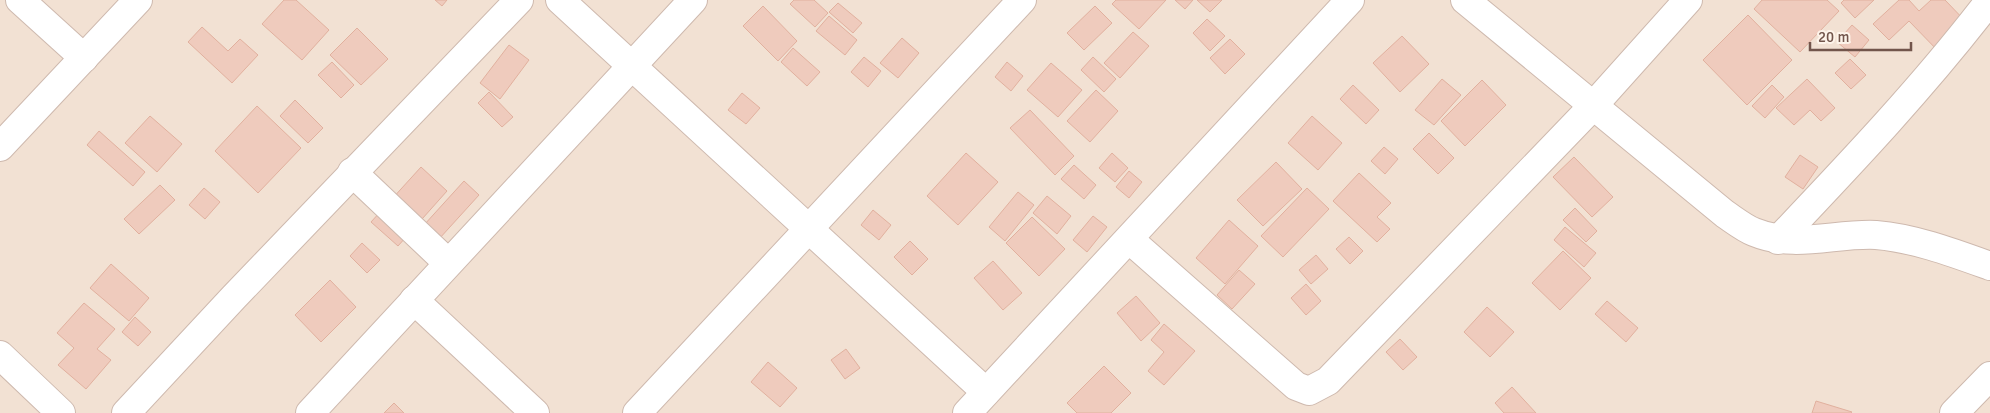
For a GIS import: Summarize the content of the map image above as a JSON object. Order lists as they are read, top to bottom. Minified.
{"scale_bar":"20 m"}
